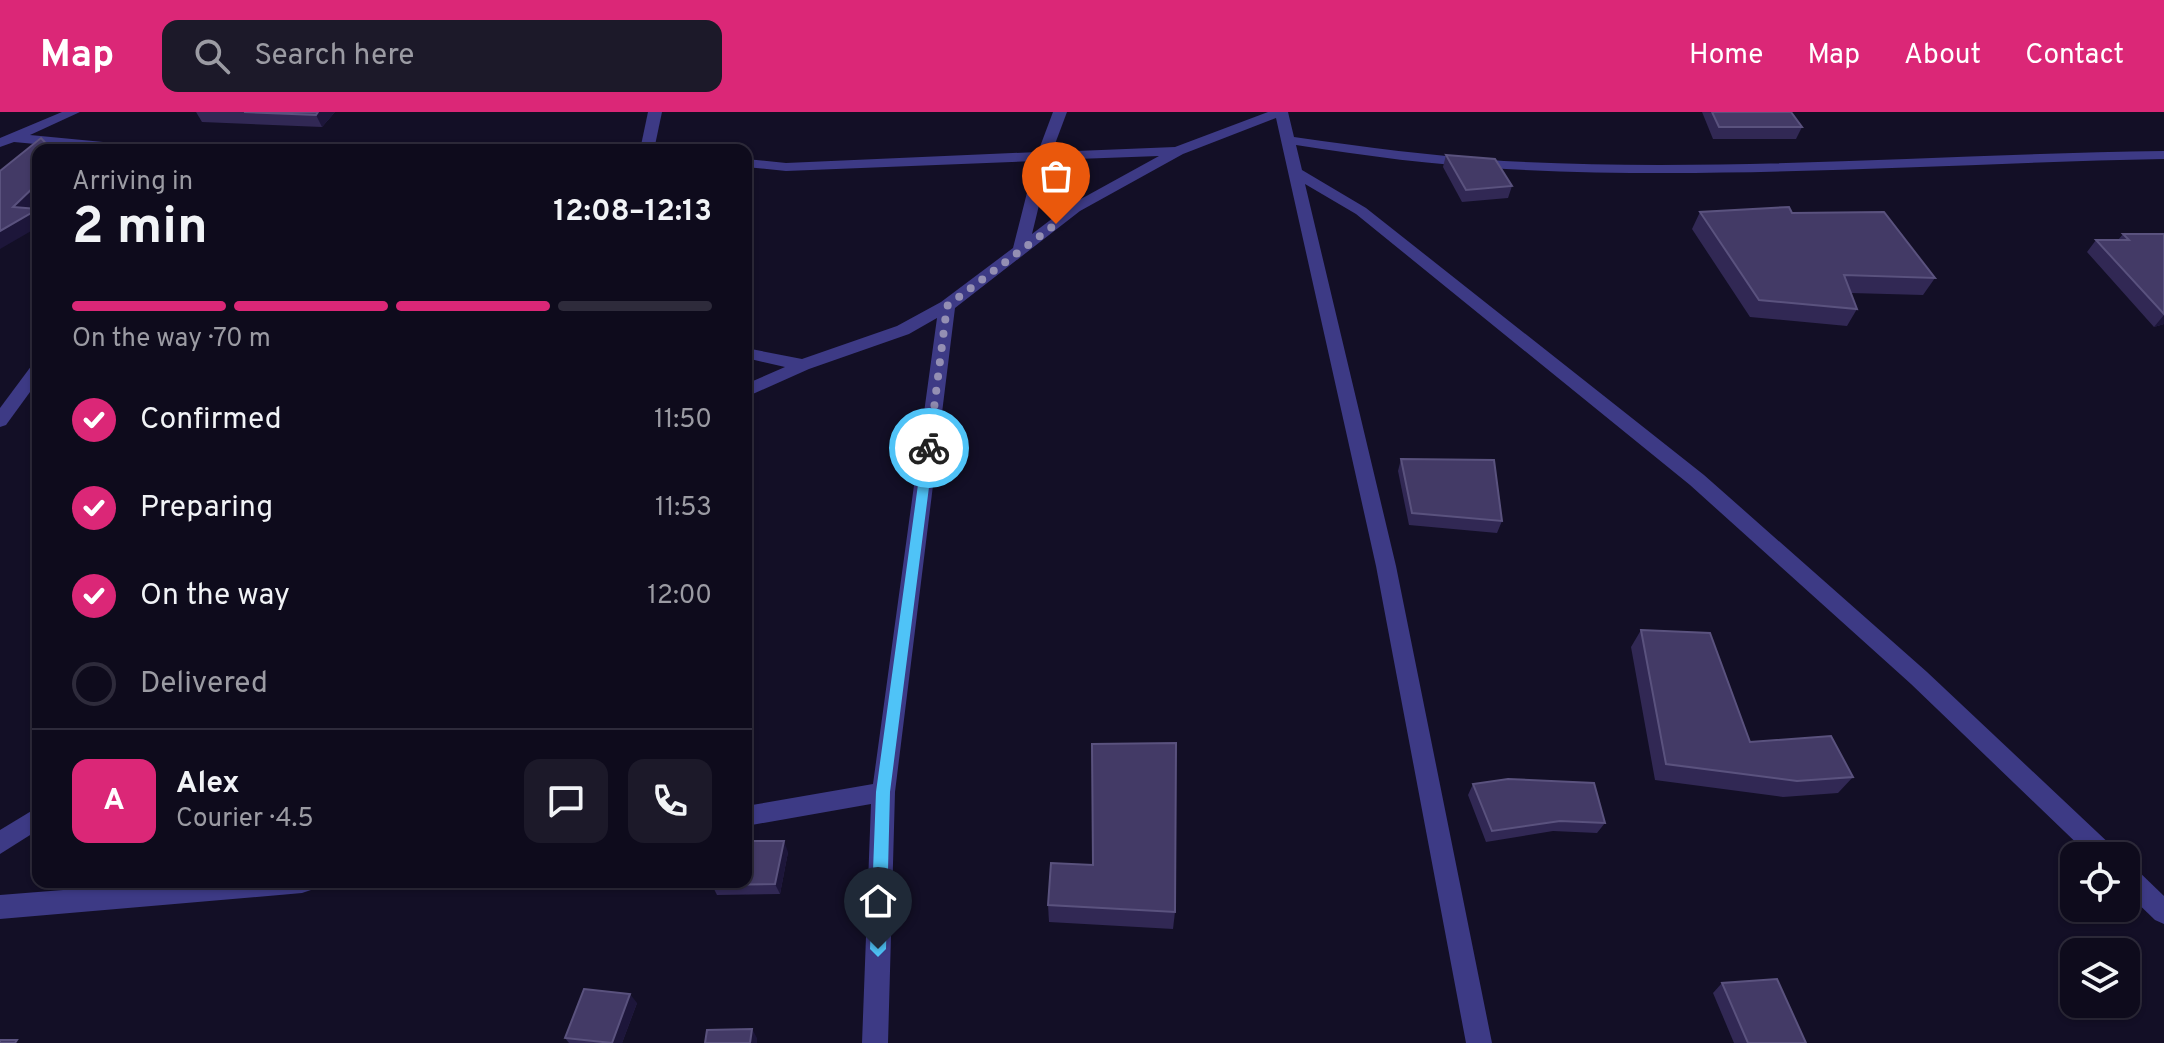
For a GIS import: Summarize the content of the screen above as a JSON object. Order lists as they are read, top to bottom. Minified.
{"page":{"header":"Map","search":"Search here","nav":["Home","Map","About","Contact"],"heading":["2 min","Arriving in","12:08–12:13"],"panel":["Alex","Courier · 4.5"],"bar":"On the way · 70 m","list":[["Confirmed","11:50"],["Preparing","11:53"],["On the way","12:00"],"Delivered"],"round":"A"}}
